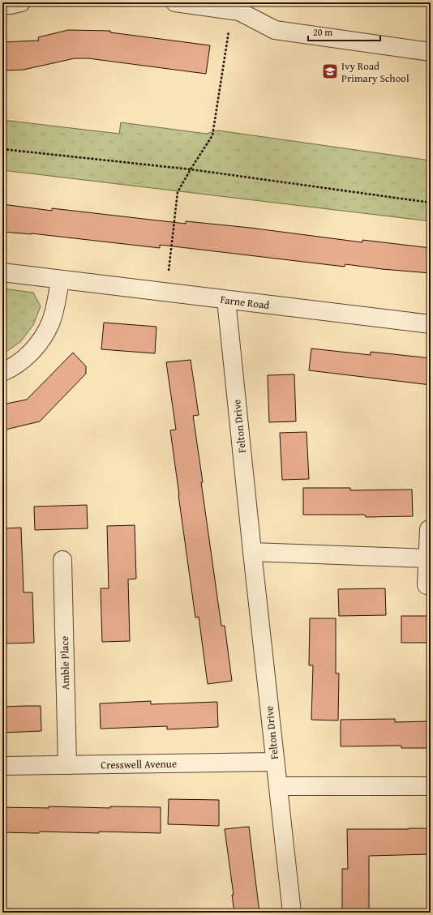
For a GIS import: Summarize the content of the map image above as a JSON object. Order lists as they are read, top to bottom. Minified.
{"streets":{"street":["Farne Road","Felton Drive","Amble Place","Cresswell Avenue"]},"crossings":[["Farne Road","Felton Drive"],["Felton Drive","Cresswell Avenue"],["Amble Place","Cresswell Avenue"]],"places":{"school or university":["Ivy Road Primary School"]},"scale_bar":"20 m"}
